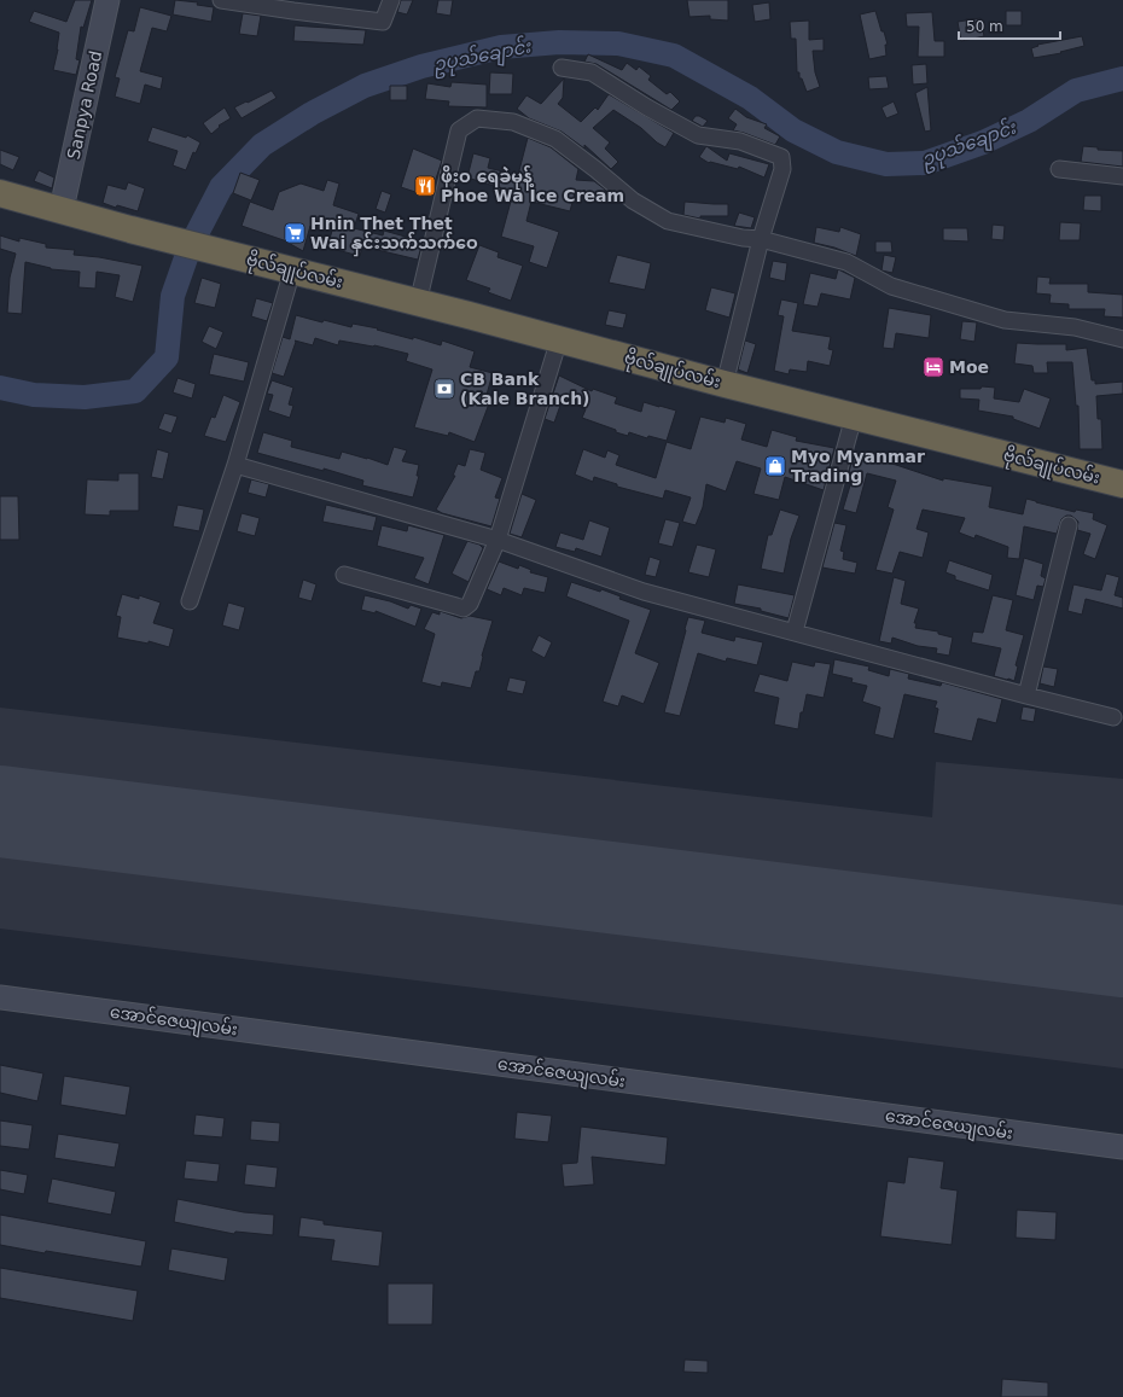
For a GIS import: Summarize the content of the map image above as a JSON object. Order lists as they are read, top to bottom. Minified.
{"streets":{"highway":["ဗိုလ်ချုပ်လမ်း"],"street":["Sanpya Road","အောင်ဇေယျလမ်း"]},"crossings":[["Sanpya Road","ဗိုလ်ချုပ်လမ်း"]],"water":["ဥပုသ်ချောင်း"],"places":{"restaurant":["ဖိုးဝ ရေခဲမုန့် Phoe Wa Ice Cream"],"supermarket":["Hnin Thet Thet Wai နှင်းသက်သက်ဝေ"],"hotel":["Moe"],"bank":["CB Bank (Kale Branch)"],"shop":["Myo Myanmar Trading"]},"scale_bar":"50 m"}
